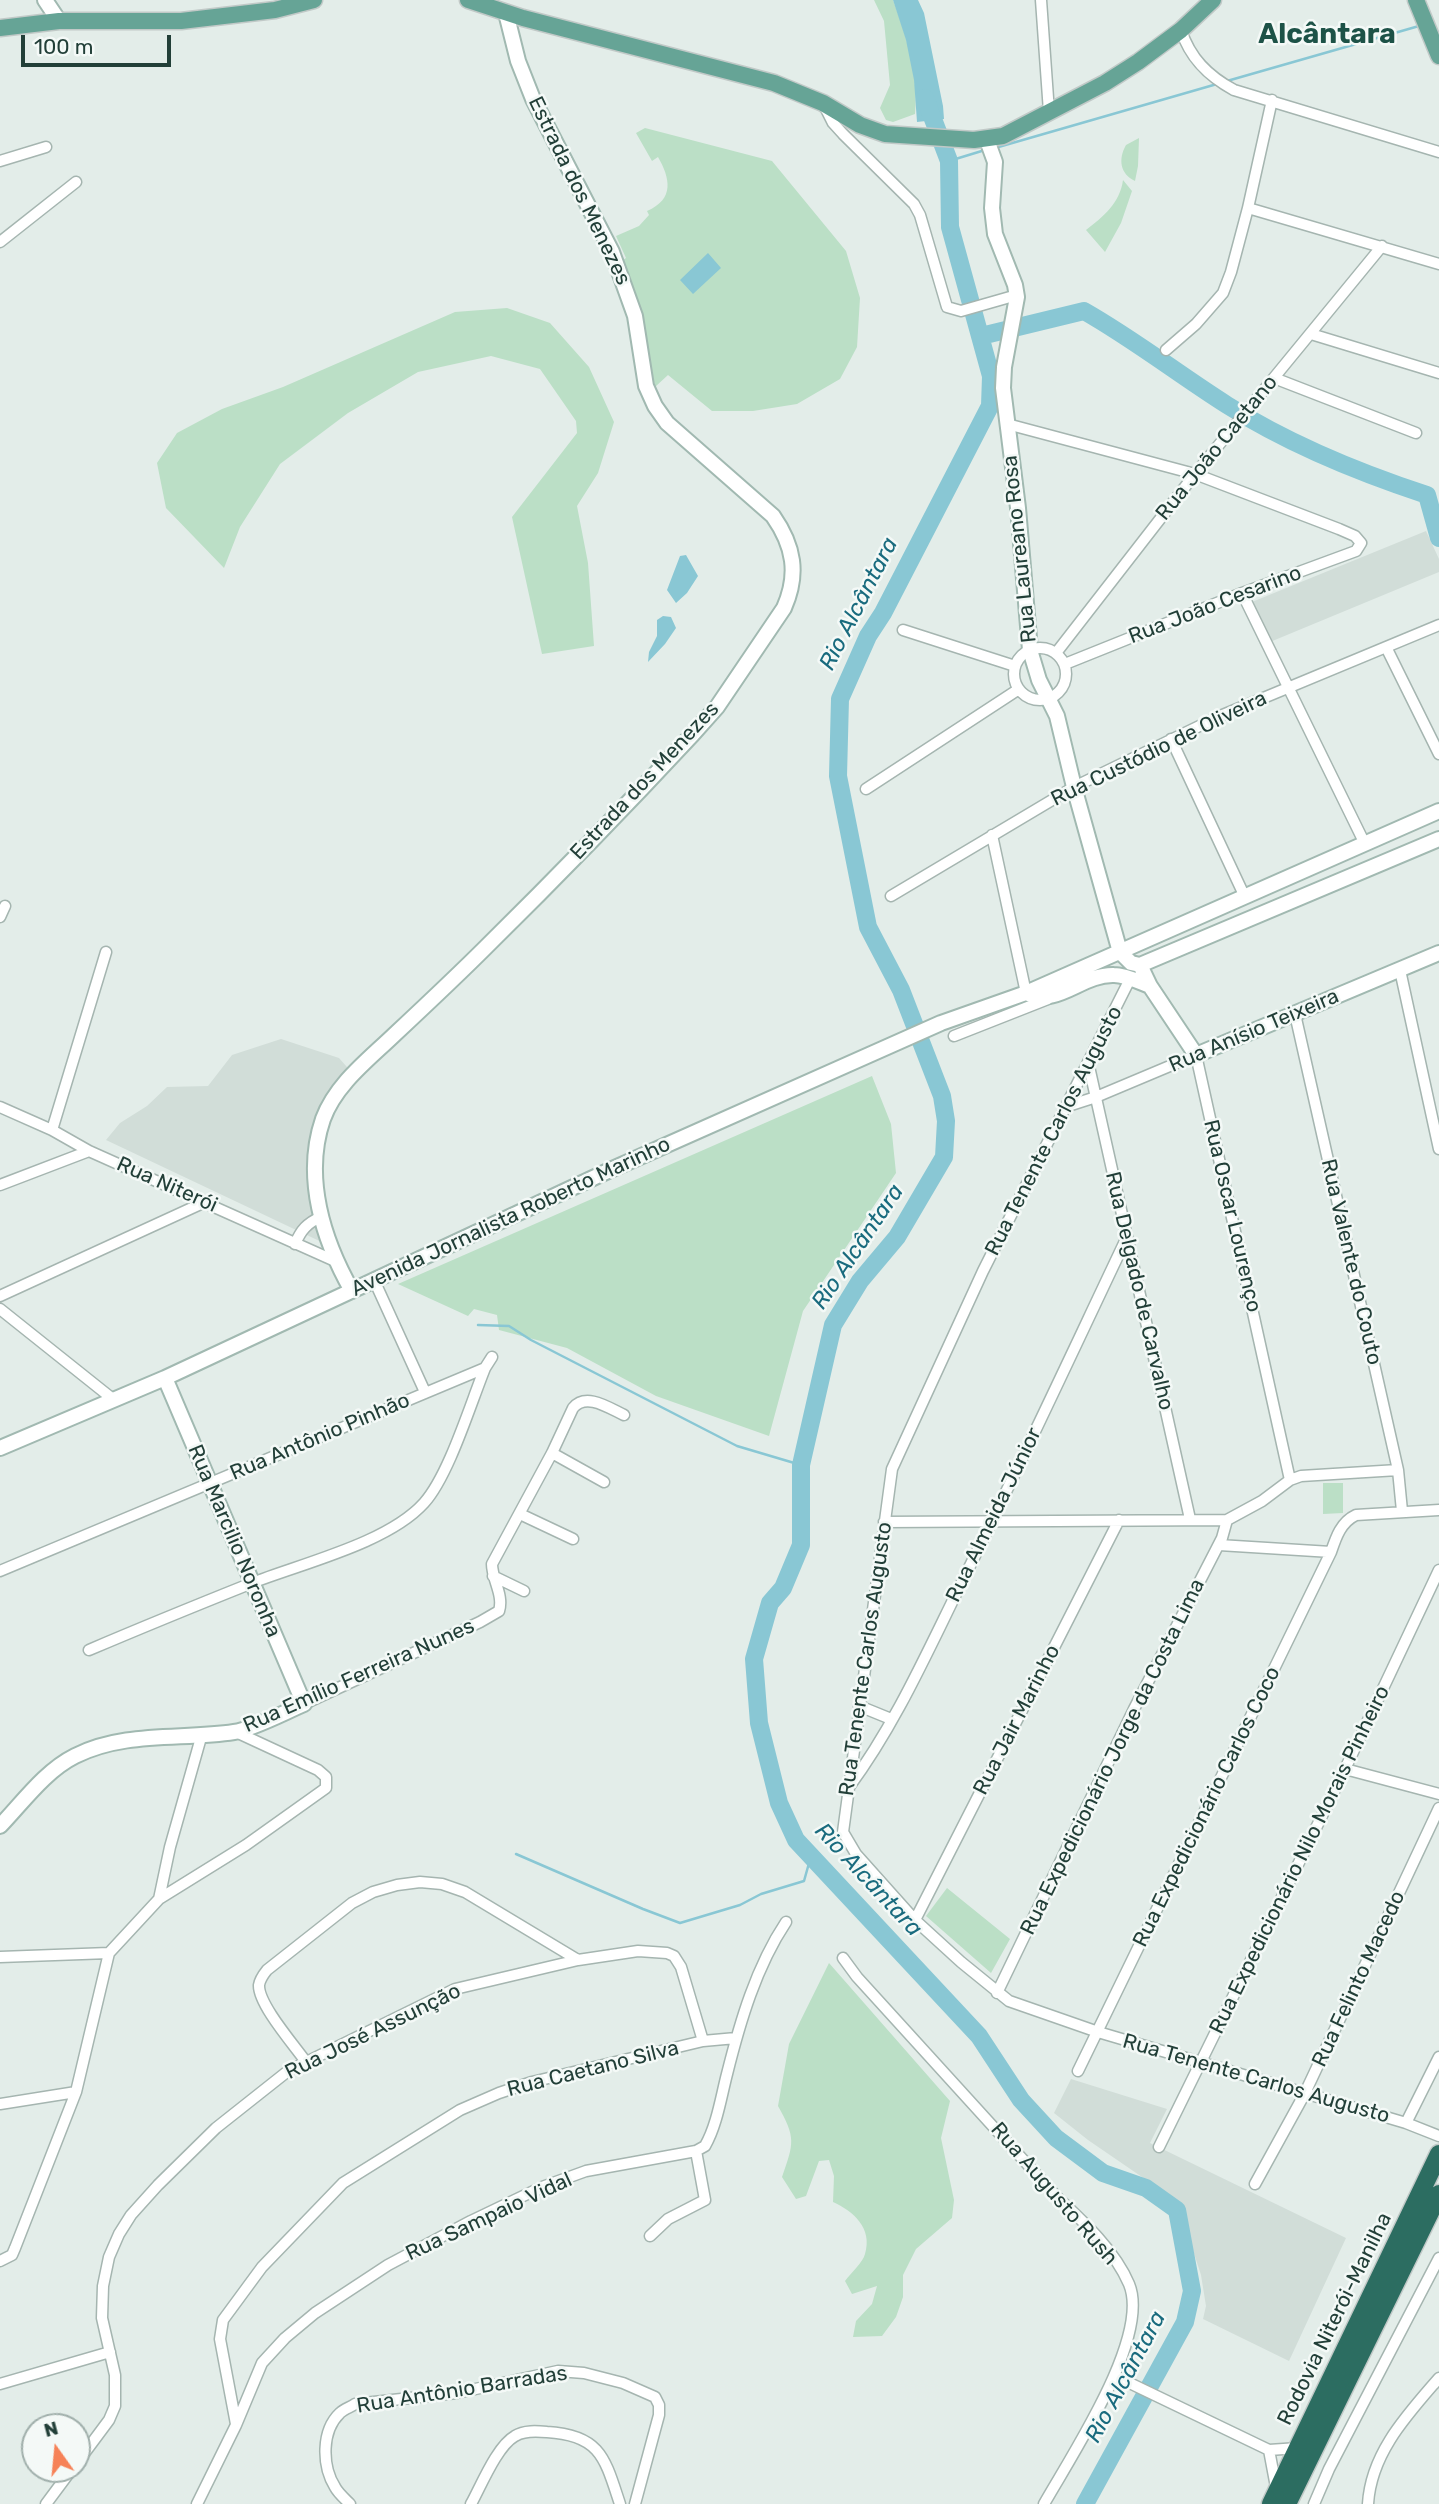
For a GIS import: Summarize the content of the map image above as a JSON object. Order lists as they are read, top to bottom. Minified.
{"streets":{"highway":["Rodovia Niterói-Manilha"],"main road":["Estrada dos Menezes","Rua Laureano Rosa","Rua Anísio Teixeira","Rua Oscar Lourenço","Avenida Jornalista Roberto Marinho","Rua Marcilio Noronha","Rua Emílio Ferreira Nunes"],"street":["Rua João Caetano","Rua João Cesarino","Rua Custódio de Oliveira","Rua Tenente Carlos Augusto","Rua Niterói","Rua Valente do Couto","Rua Delgado de Carvalho","Rua Antônio Pinhão","Rua Almeida Júnior","Rua Jair Marinho","Rua Expedicionário Jorge da Costa Lima","Rua Expedicionário Carlos Coco","Rua Expedicionário Nilo Morais Pinheiro","Rua Felinto Macedo","Rua José Assunção","Rua Caetano Silva","Rua Augusto Rush","Rua Sampaio Vidal","Rua Antônio Barradas"]},"crossings":[["Estrada dos Menezes","Rua Niterói"],["Estrada dos Menezes","Avenida Jornalista Roberto Marinho"],["Rua João Caetano","Rua João Cesarino"],["Rua Laureano Rosa","Rua Custódio de Oliveira"],["Rua Laureano Rosa","Avenida Jornalista Roberto Marinho"],["Rua Anísio Teixeira","Rua Tenente Carlos Augusto"],["Rua Anísio Teixeira","Rua Oscar Lourenço"],["Rua Anísio Teixeira","Rua Valente do Couto"],["Rua Anísio Teixeira","Rua Delgado de Carvalho"],["Rua Tenente Carlos Augusto","Avenida Jornalista Roberto Marinho"],["Rua Tenente Carlos Augusto","Rua Delgado de Carvalho"],["Rua Tenente Carlos Augusto","Rua Almeida Júnior"],["Rua Tenente Carlos Augusto","Rua Jair Marinho"],["Rua Tenente Carlos Augusto","Rua Expedicionário Jorge da Costa Lima"],["Rua Tenente Carlos Augusto","Rua Expedicionário Carlos Coco"],["Rua Tenente Carlos Augusto","Rua Expedicionário Nilo Morais Pinheiro"],["Rua Tenente Carlos Augusto","Rua Felinto Macedo"],["Rua Oscar Lourenço","Avenida Jornalista Roberto Marinho"],["Avenida Jornalista Roberto Marinho","Rua Marcilio Noronha"],["Rua Valente do Couto","Rua Expedicionário Carlos Coco"],["Rua Delgado de Carvalho","Rua Almeida Júnior"],["Rua Antônio Pinhão","Rua Marcilio Noronha"],["Rua Marcilio Noronha","Rua Emílio Ferreira Nunes"],["Rua José Assunção","Rua Caetano Silva"],["Rua Caetano Silva","Rua Sampaio Vidal"]],"districts":["Alcântara"],"water":["Rio Alcântara"],"scale_bar":"100 m","north":"top"}
